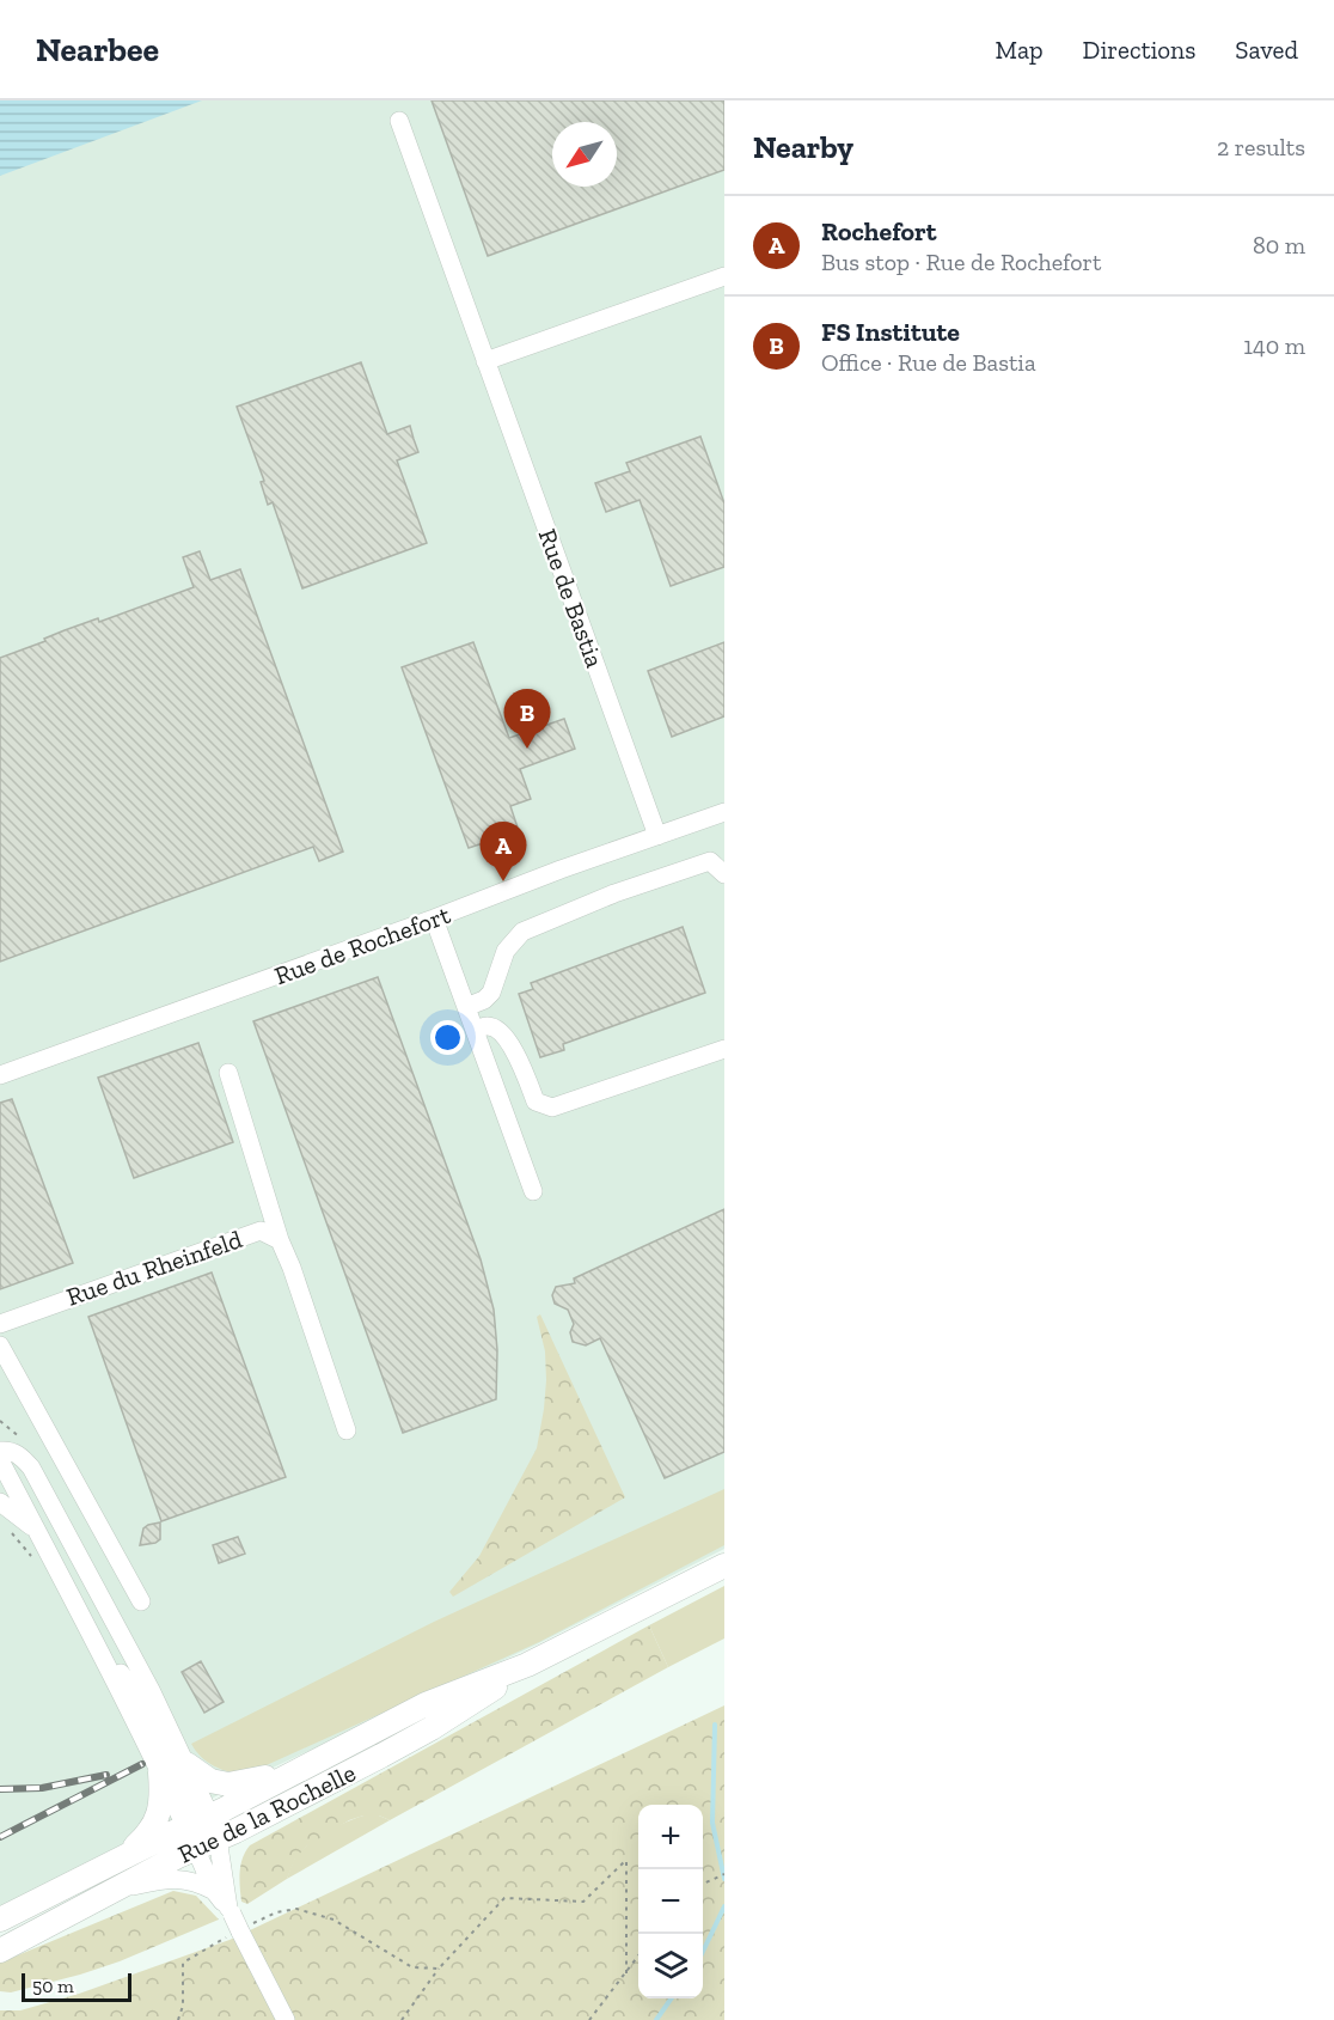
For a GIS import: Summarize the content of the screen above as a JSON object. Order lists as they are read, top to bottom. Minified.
{"streets":{"main road":["Rue de la Rochelle"],"street":["Rue de Bastia","Rue de Rochefort","Rue du Rheinfeld"]},"crossings":[["Rue de Bastia","Rue de Rochefort"]],"scale_bar":"50 m","north":"bottom left","page":{"header":"Nearbee","nav":["Map","Directions","Saved"],"heading":["Nearby","2 results"],"list":[{"mark":"A","name":"Rochefort","note":"Bus stop · Rue de Rochefort","value":"80 m"},{"mark":"B","name":"FS Institute","note":"Office · Rue de Bastia","value":"140 m"}],"pins":["B","A"],"map_buttons":["+","−"],"scale":"50 m"}}
